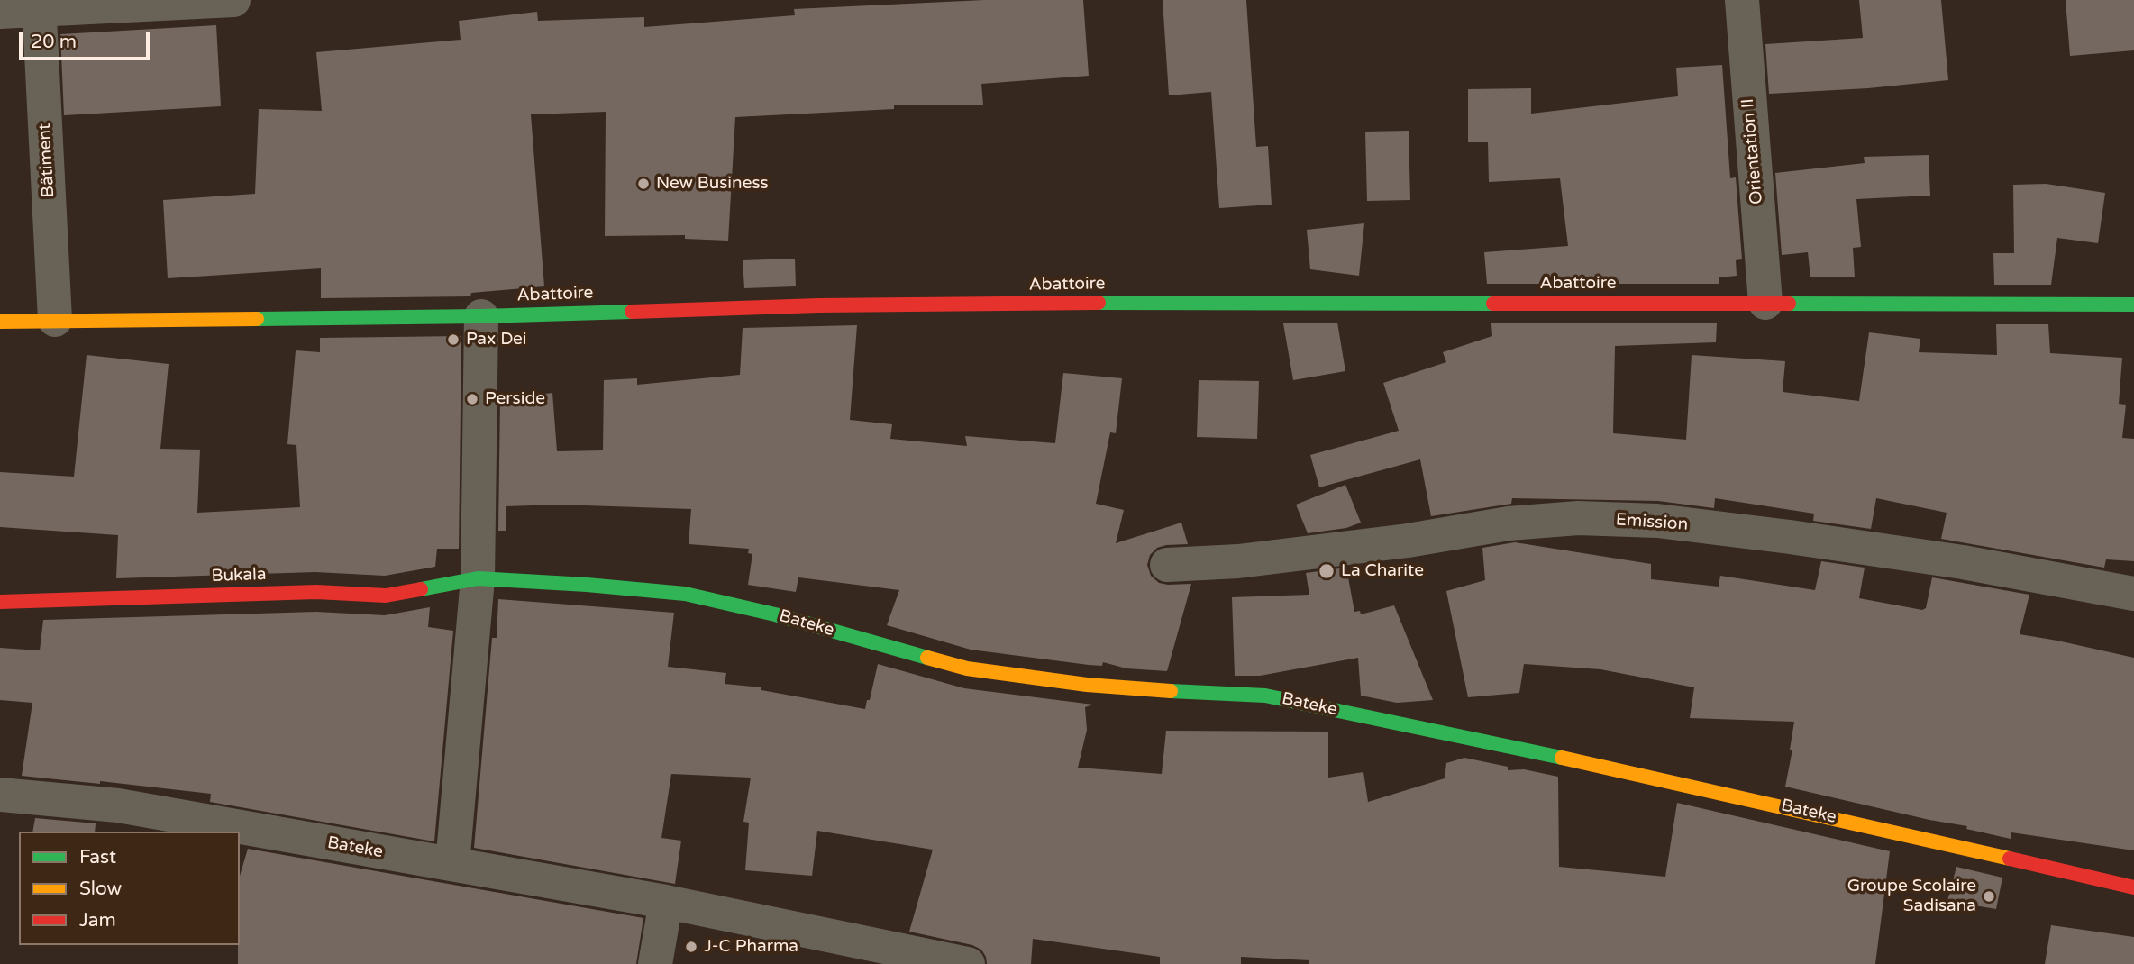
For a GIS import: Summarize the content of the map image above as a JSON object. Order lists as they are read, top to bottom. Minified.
{"streets":{"street":["Orientation II","Bâtiment","Abattoire","Emission","Bukala","Bateke"]},"crossings":[["Orientation II","Abattoire"],["Bâtiment","Abattoire"],["Bukala","Bateke"]],"places":["New Business","Pax Dei","Perside","La Charite","Groupe Scolaire Sadisana","J-C Pharma"],"legend":["Fast","Slow","Jam"],"scale_bar":"20 m"}
